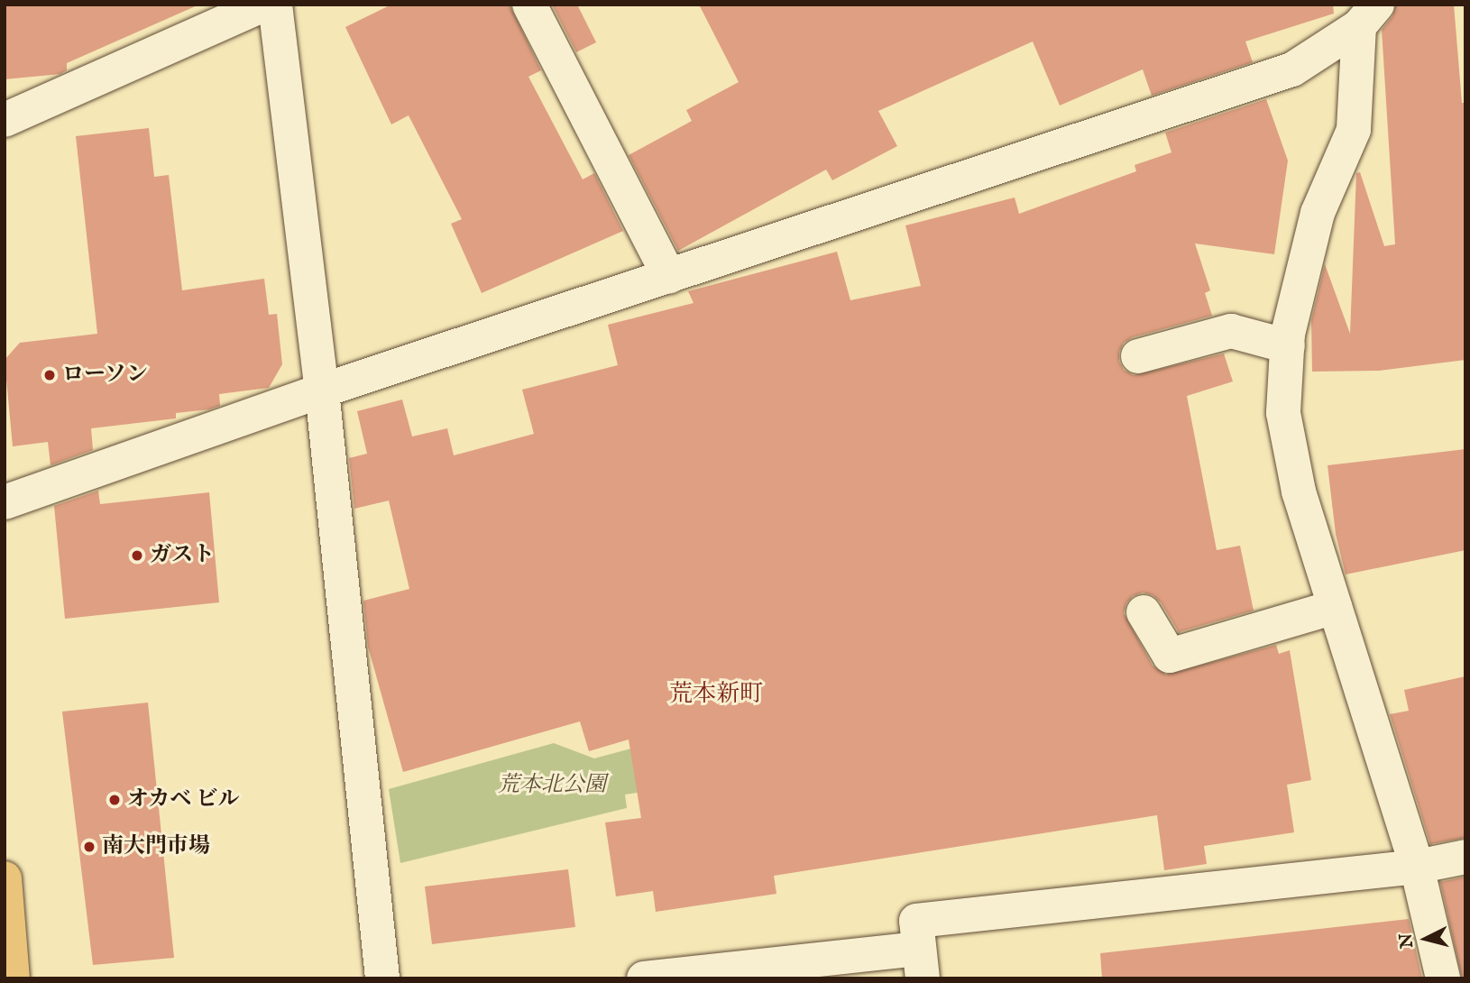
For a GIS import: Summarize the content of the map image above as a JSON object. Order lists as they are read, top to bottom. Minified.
{"districts":["荒本新町"],"parks":["荒本北公園"],"places":["ローソン","ガスト","オカベ ビル","南大門市場"],"north":"left"}
